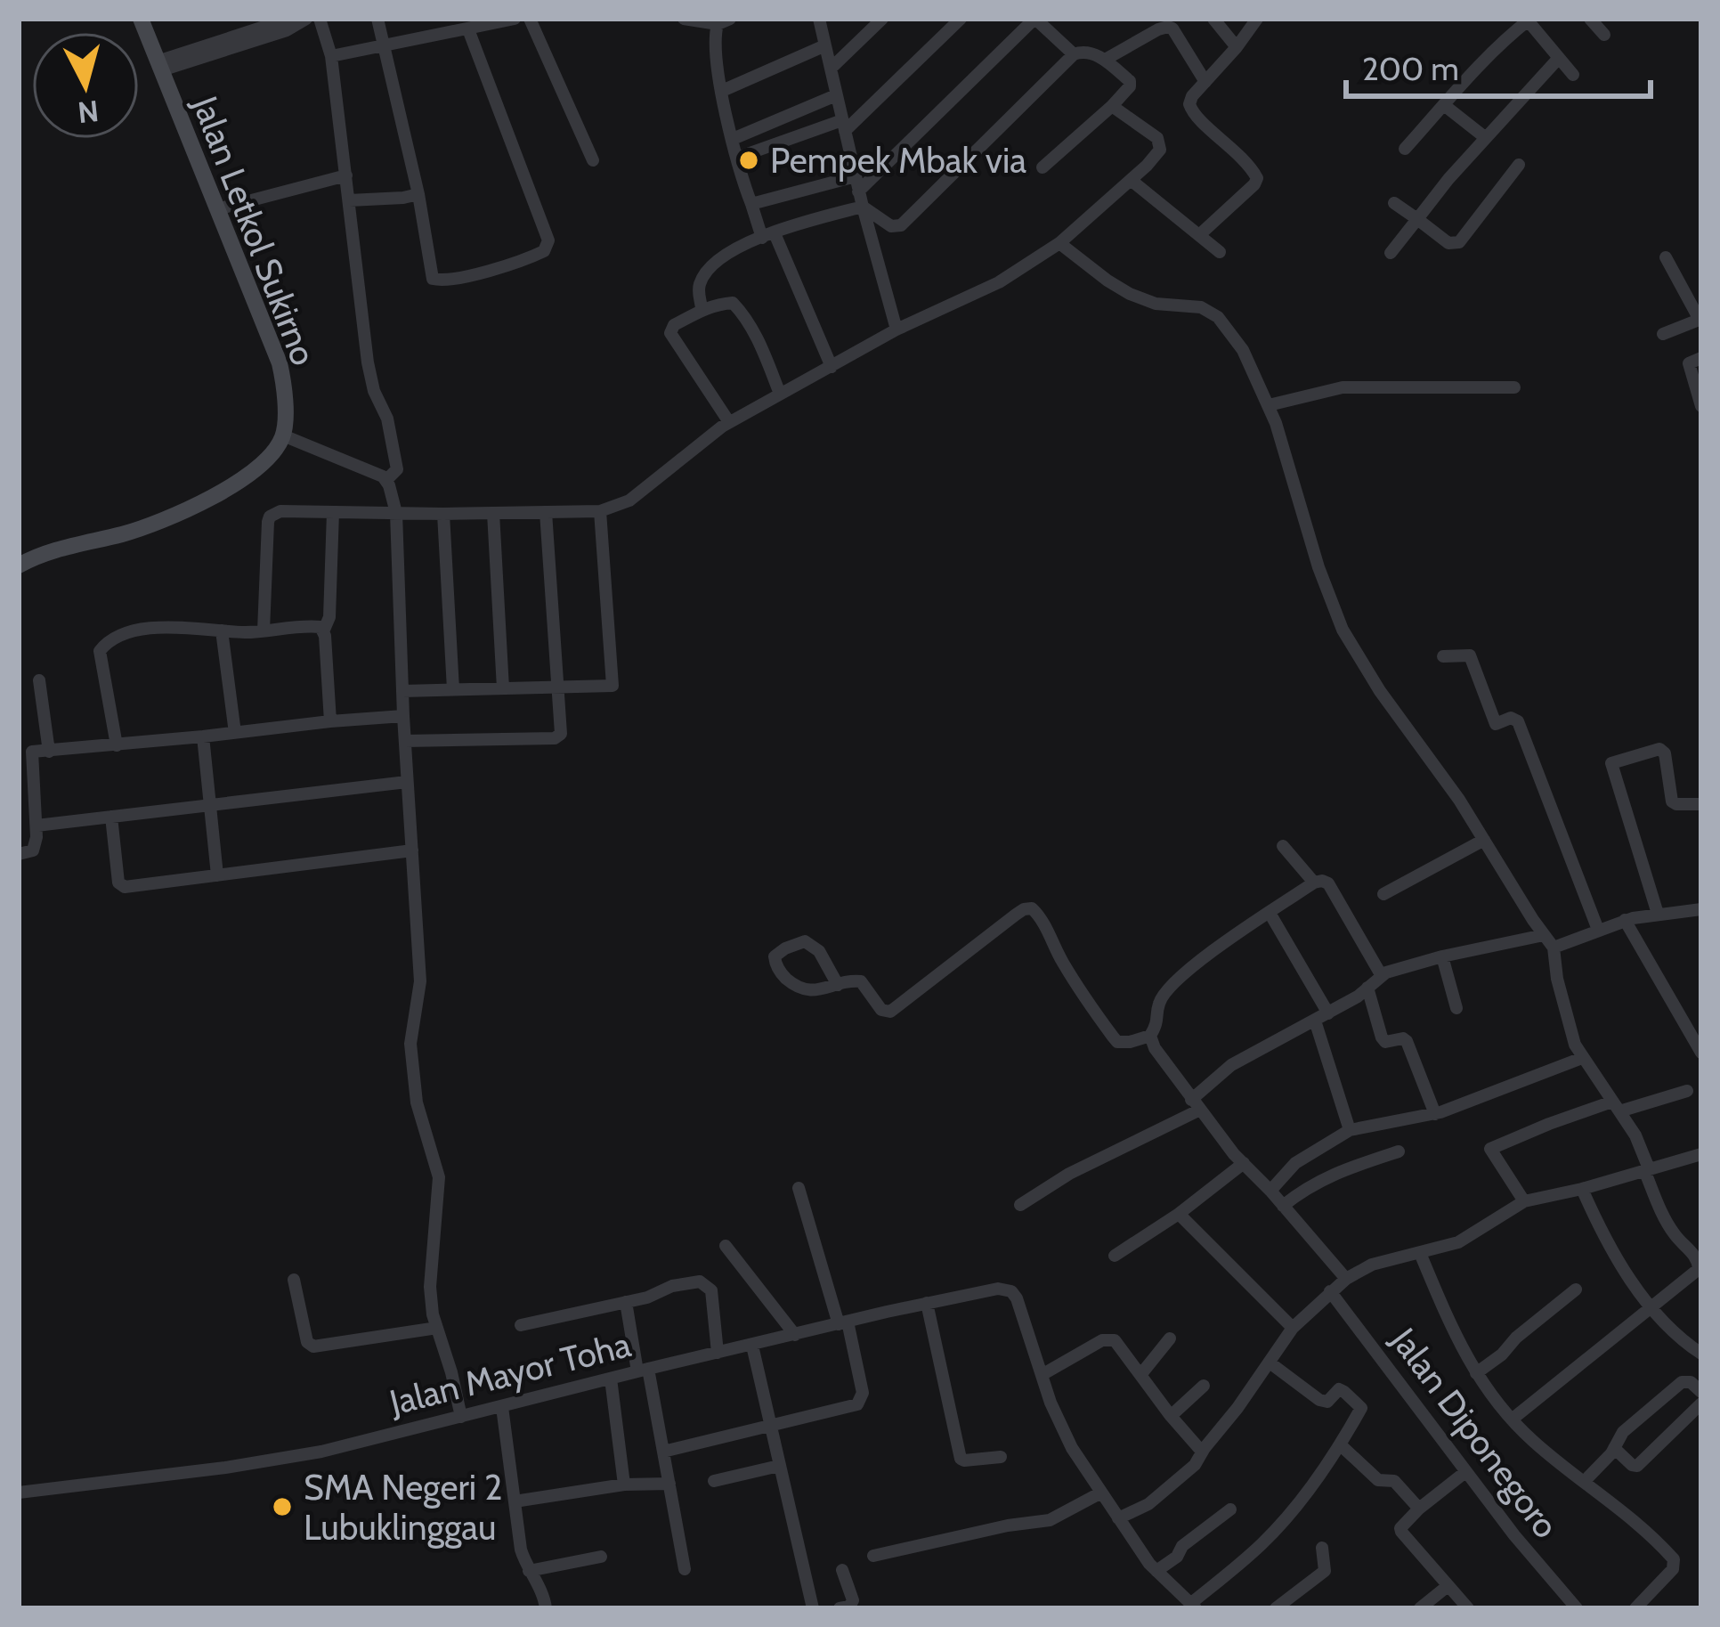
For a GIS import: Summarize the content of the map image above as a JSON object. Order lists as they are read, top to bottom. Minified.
{"streets":{"main road":["Jalan Letkol Sukirno"],"street":["Jalan Mayor Toha","Jalan Diponegoro"]},"places":["Pempek Mbak via","SMA Negeri 2 Lubuklinggau"],"scale_bar":"200 m","north":"bottom"}
